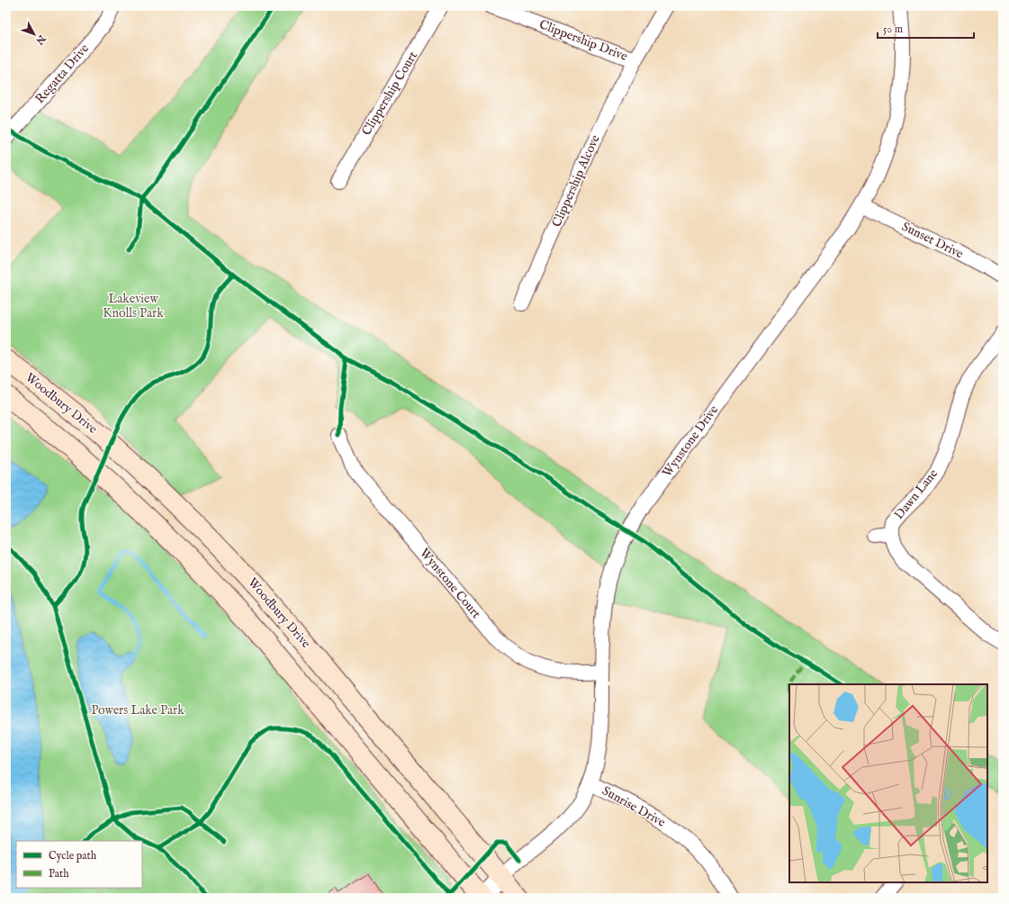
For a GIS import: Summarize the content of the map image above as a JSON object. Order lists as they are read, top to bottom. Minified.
{"streets":{"main road":["Woodbury Drive"],"street":["Clippership Drive","Regatta Drive","Clippership Court","Clippership Alcove","Sunset Drive","Wynstone Drive","Dawn Lane","Wynstone Court","Sunrise Drive"]},"crossings":[["Clippership Drive","Clippership Alcove"],["Sunset Drive","Wynstone Drive"],["Woodbury Drive","Wynstone Drive"],["Wynstone Drive","Wynstone Court"],["Wynstone Drive","Sunrise Drive"]],"parks":["Lakeview Knolls Park","Powers Lake Park"],"legend":["Cycle path","Path"],"scale_bar":"50 m","north":"bottom right"}
